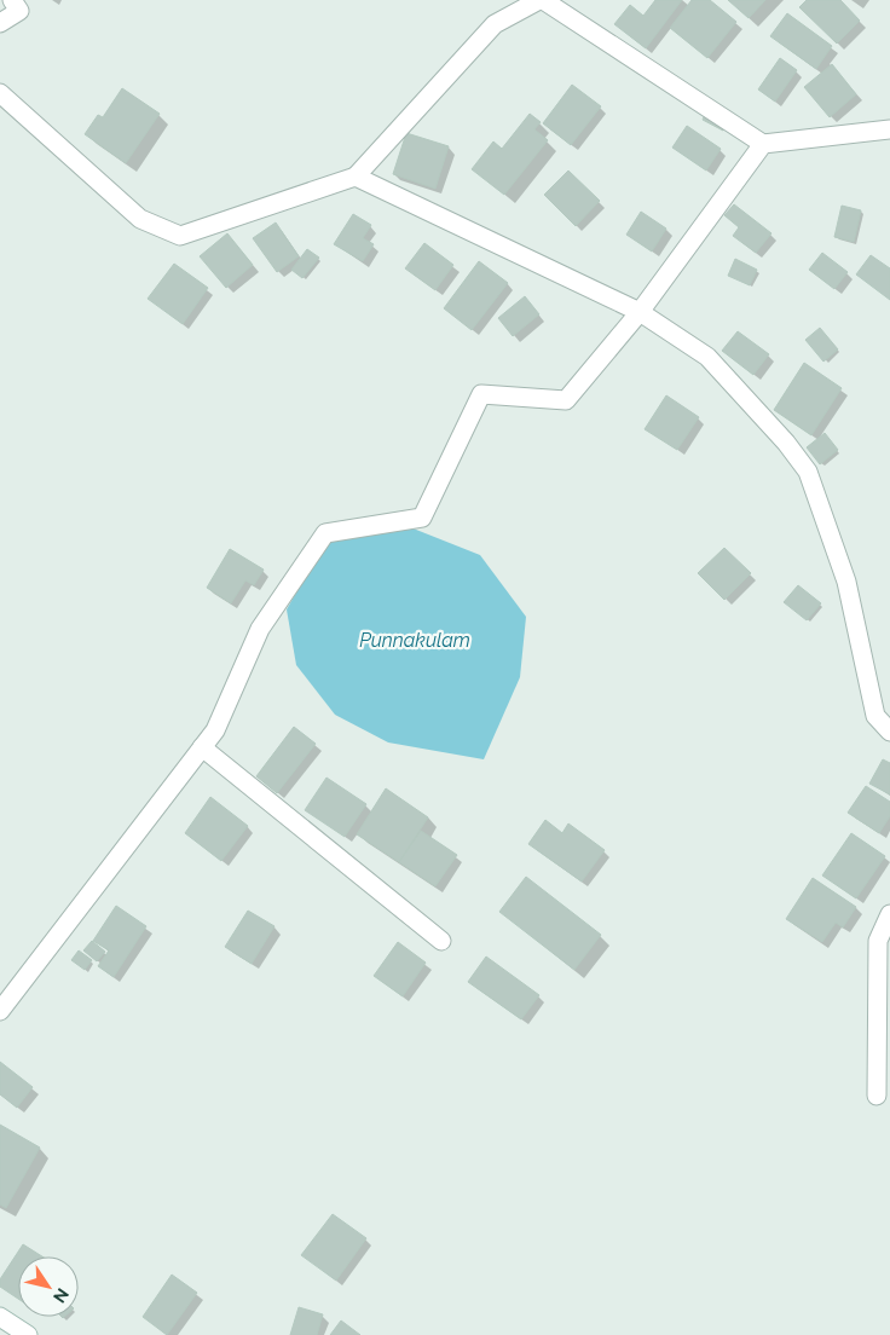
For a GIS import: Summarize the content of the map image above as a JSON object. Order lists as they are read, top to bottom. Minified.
{"water":["Punnakulam"],"north":"bottom right"}
